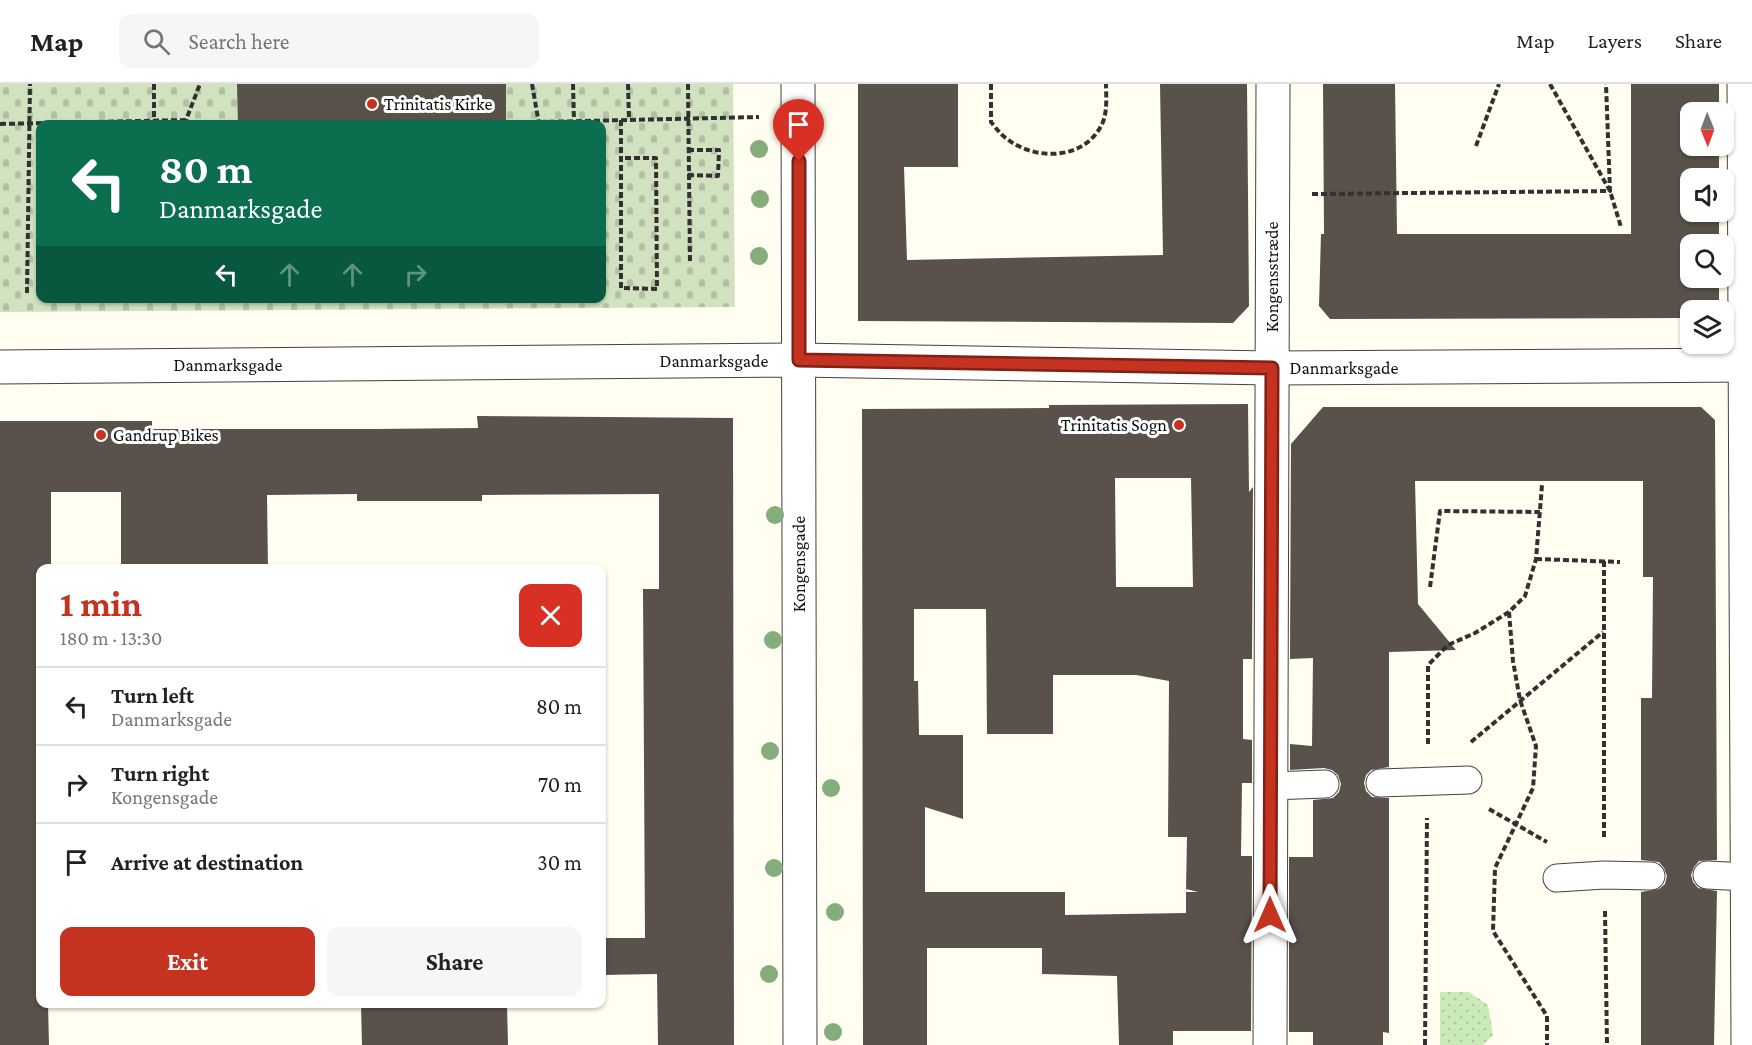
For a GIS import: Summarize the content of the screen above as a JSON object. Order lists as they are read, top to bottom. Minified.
{"streets":{"street":["Kongensstræde","Danmarksgade","Kongensgade"]},"crossings":[["Kongensstræde","Danmarksgade"],["Danmarksgade","Kongensgade"]],"places":["Trinitatis Kirke","Trinitatis Sogn","Gandrup Bikes"],"north":"bottom","page":{"header":"Map","search":"Search here","nav":["Map","Layers","Share"],"turn":["80 m","Danmarksgade"],"heading":["1 min","180 m · 13:30"],"list":[{"name":"Turn left","note":"Danmarksgade","value":"80 m"},{"name":"Turn right","note":"Kongensgade","value":"70 m"},{"name":"Arrive at destination","value":"30 m"}],"buttons":["Exit","Share"]}}
